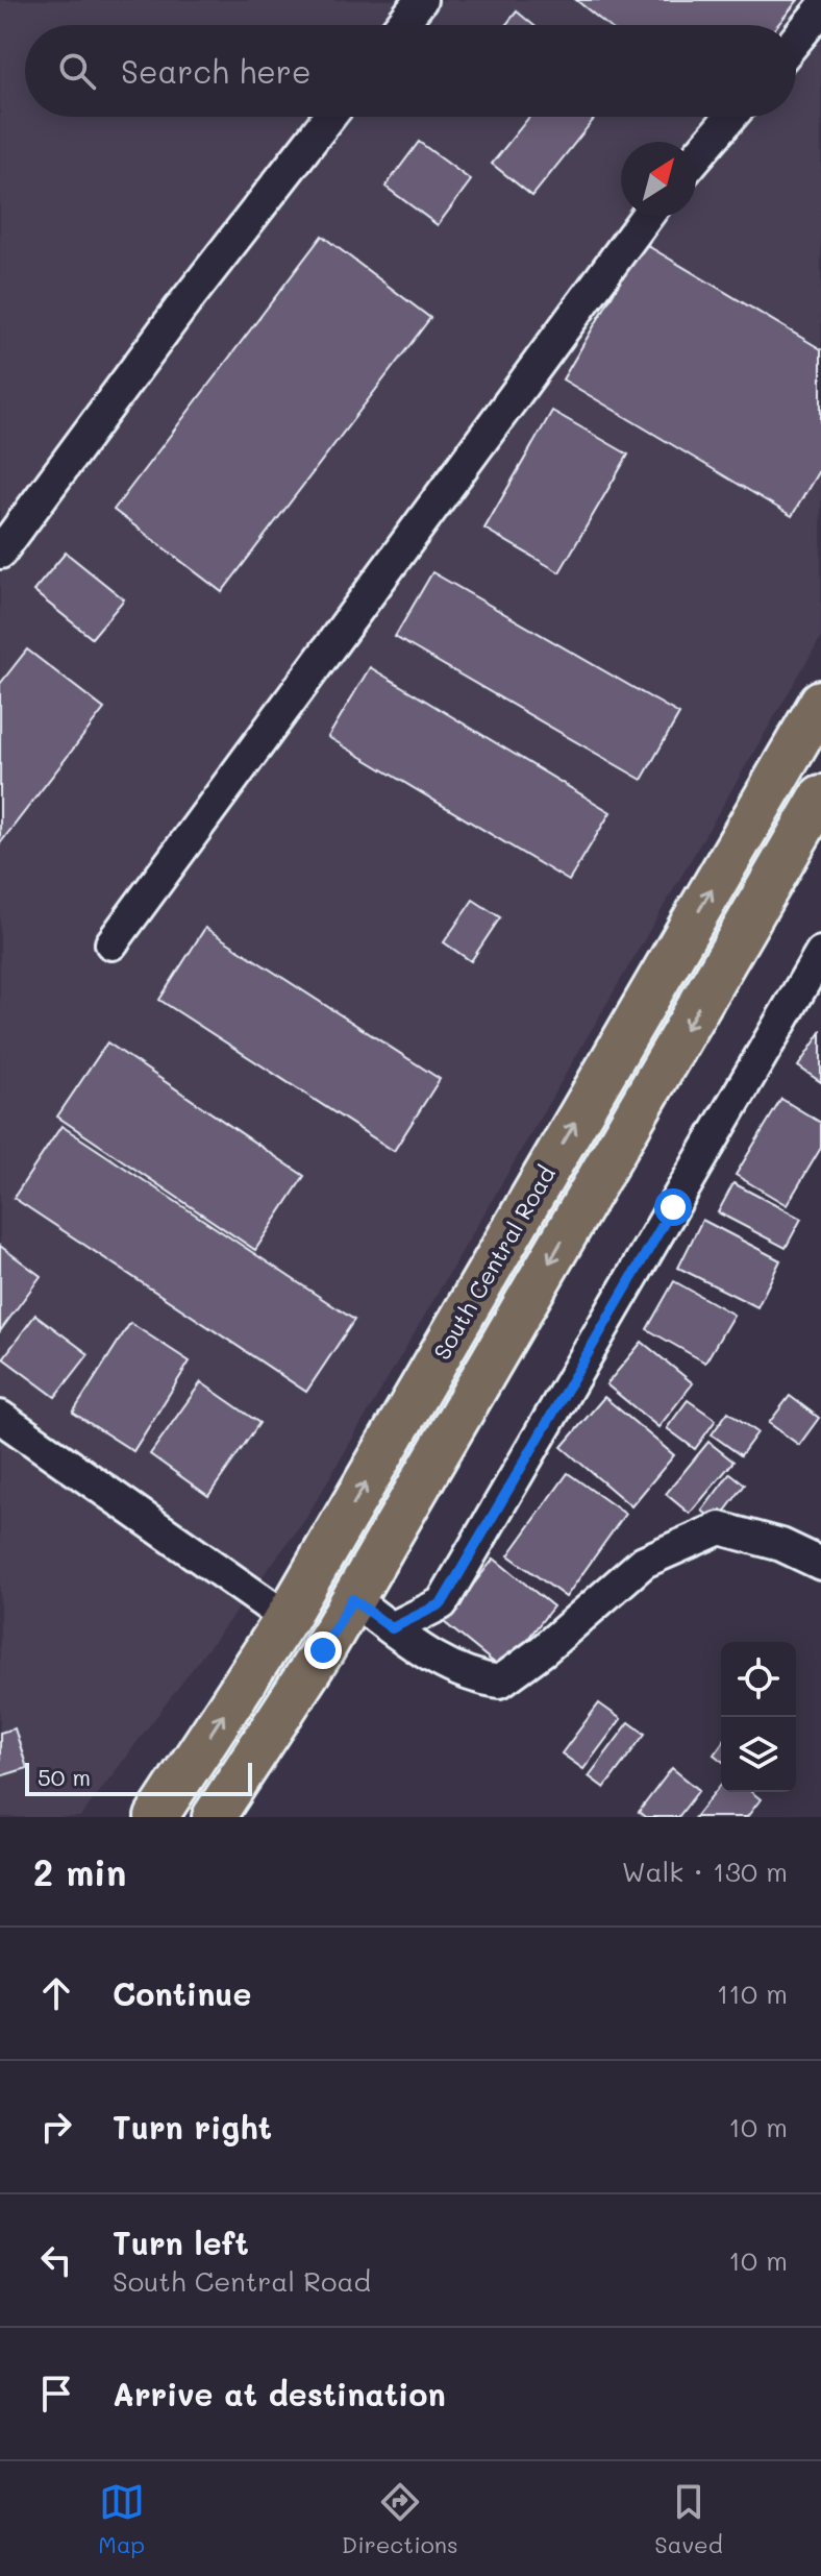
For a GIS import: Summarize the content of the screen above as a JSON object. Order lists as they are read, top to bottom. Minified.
{"streets":{"main road":["South Central Road"]},"scale_bar":"50 m","north":"top right","page":{"search":"Search here","scale":"50 m","heading":["2 min","Walk · 130 m"],"list":[["Continue","110 m"],["Turn right","10 m"],["Turn left","South Central Road","10 m"],"Arrive at destination"],"nav":["Map","Directions","Saved"]}}
